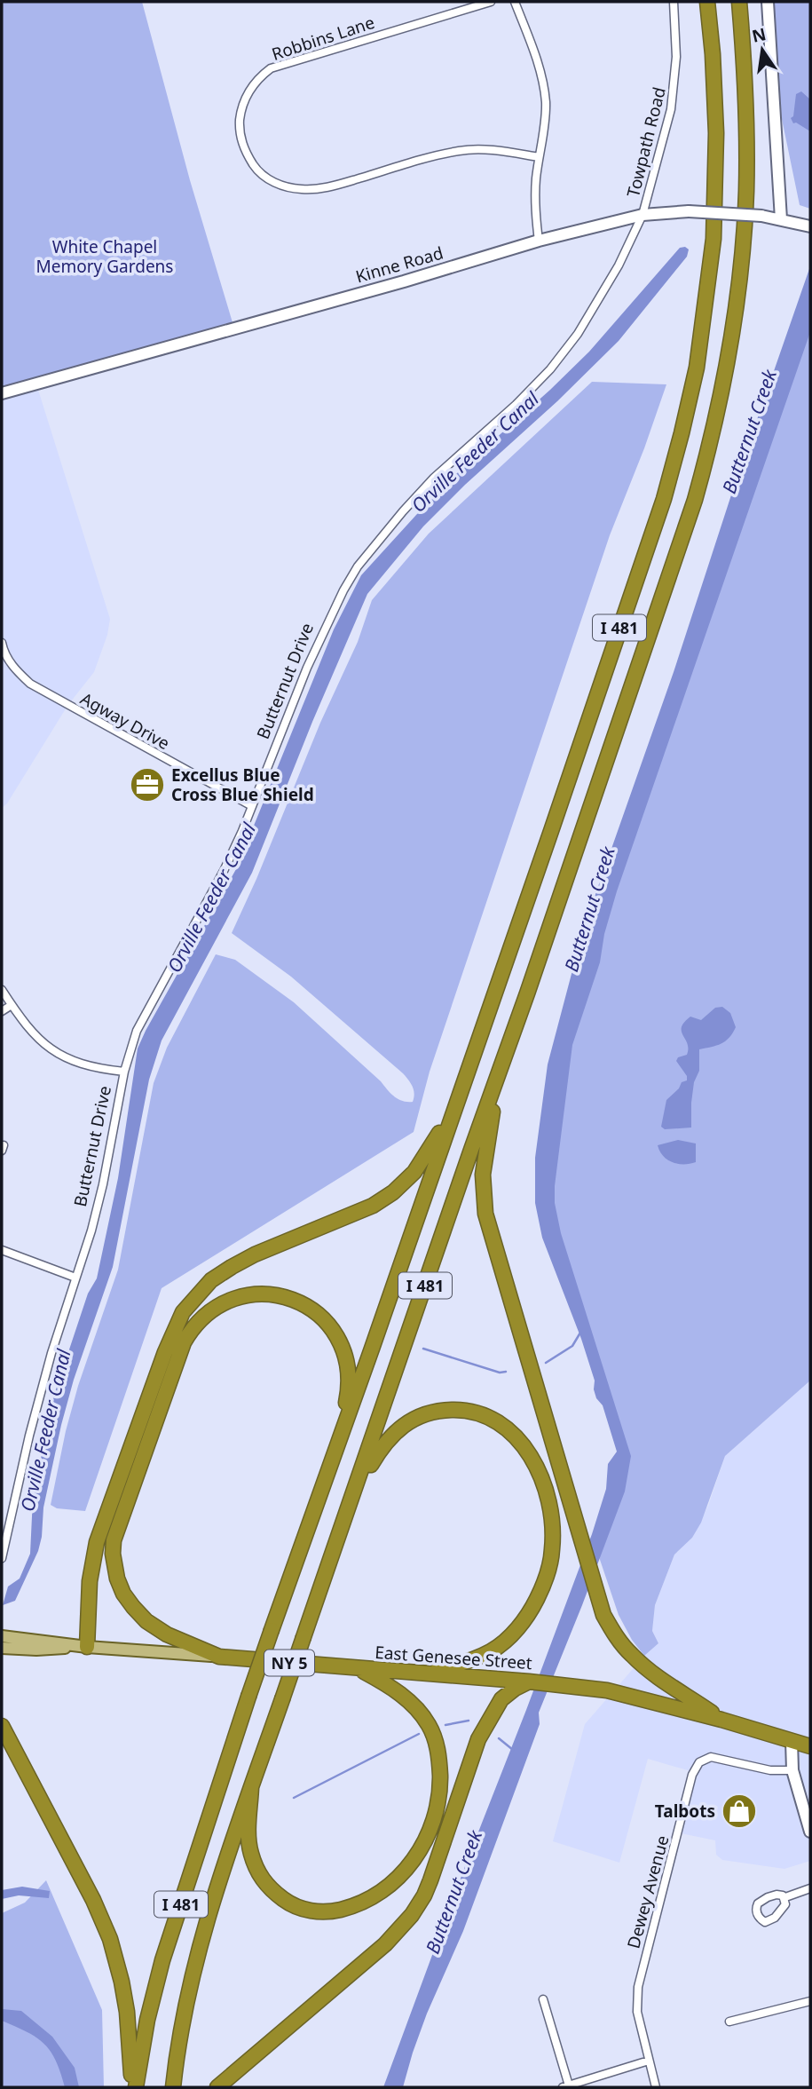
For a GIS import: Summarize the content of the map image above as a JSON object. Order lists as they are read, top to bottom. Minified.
{"streets":{"highway":["I 481","East Genesee Street","NY 5"],"street":["Robbins Lane","Towpath Road","Kinne Road","Butternut Drive","Agway Drive","Dewey Avenue"]},"crossings":[["Towpath Road","Kinne Road"],["Towpath Road","Butternut Drive"],["Kinne Road","Butternut Drive"],["Butternut Drive","Agway Drive"]],"water":["Butternut Creek","Orville Feeder Canal"],"parks":["White Chapel Memory Gardens"],"places":{"office":["Excellus Blue Cross Blue Shield"],"shop":["Talbots"]},"north":"top"}
